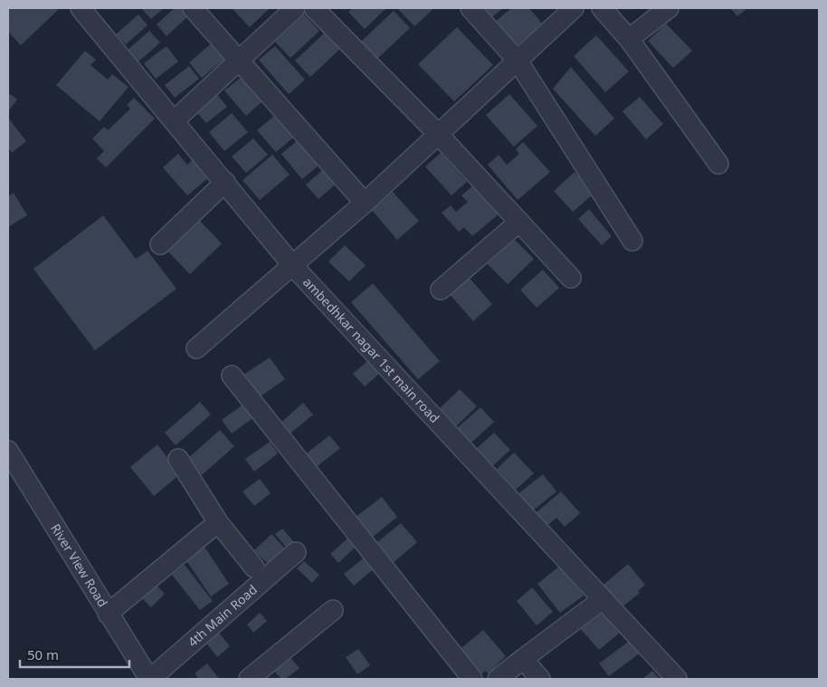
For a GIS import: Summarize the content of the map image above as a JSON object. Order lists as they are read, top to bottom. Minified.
{"streets":{"street":["ambedhkar nagar 1st main road","River View Road","4th Main Road"]},"crossings":[["River View Road","4th Main Road"]],"scale_bar":"50 m"}
